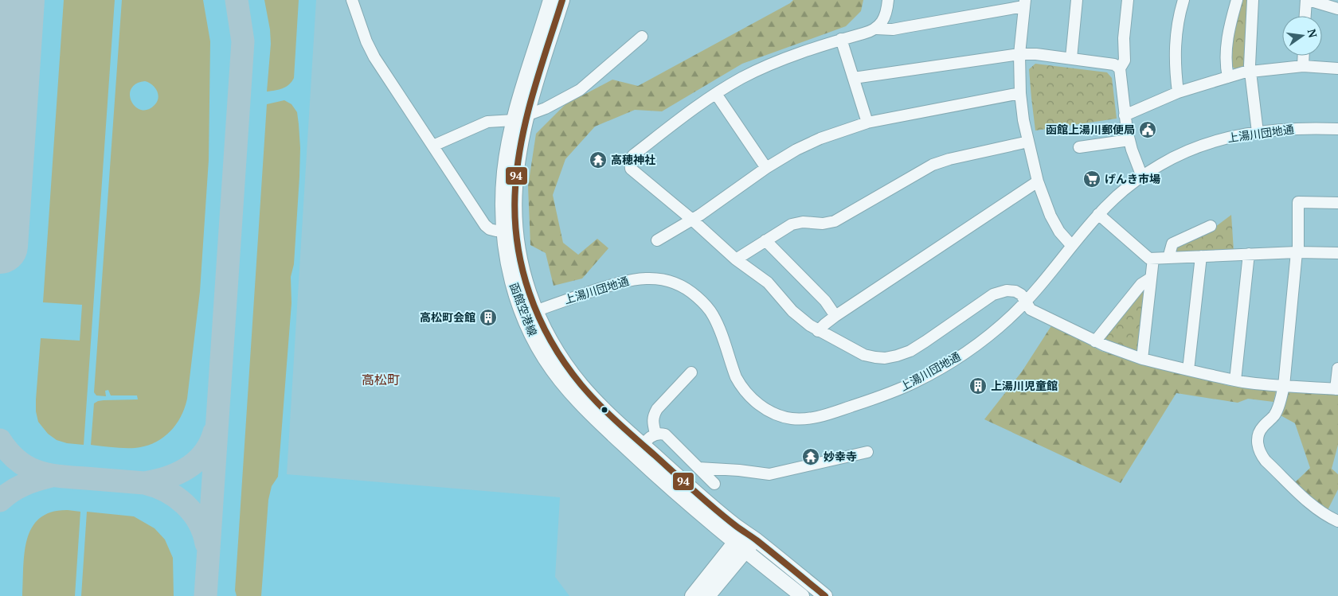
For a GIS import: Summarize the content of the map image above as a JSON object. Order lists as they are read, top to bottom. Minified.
{"streets":{"main road":["函館空港線"],"street":["上湯川団地通"]},"crossings":[["上湯川団地通","函館空港線"]],"districts":["高松町"],"places":{"public building":["函館上湯川郵便局"],"temple":["高穂神社","妙幸寺"],"supermarket":["げんき市場"],"building":["高松町会館","上湯川児童館"]},"lines":["transit line 94"],"north":"right"}
